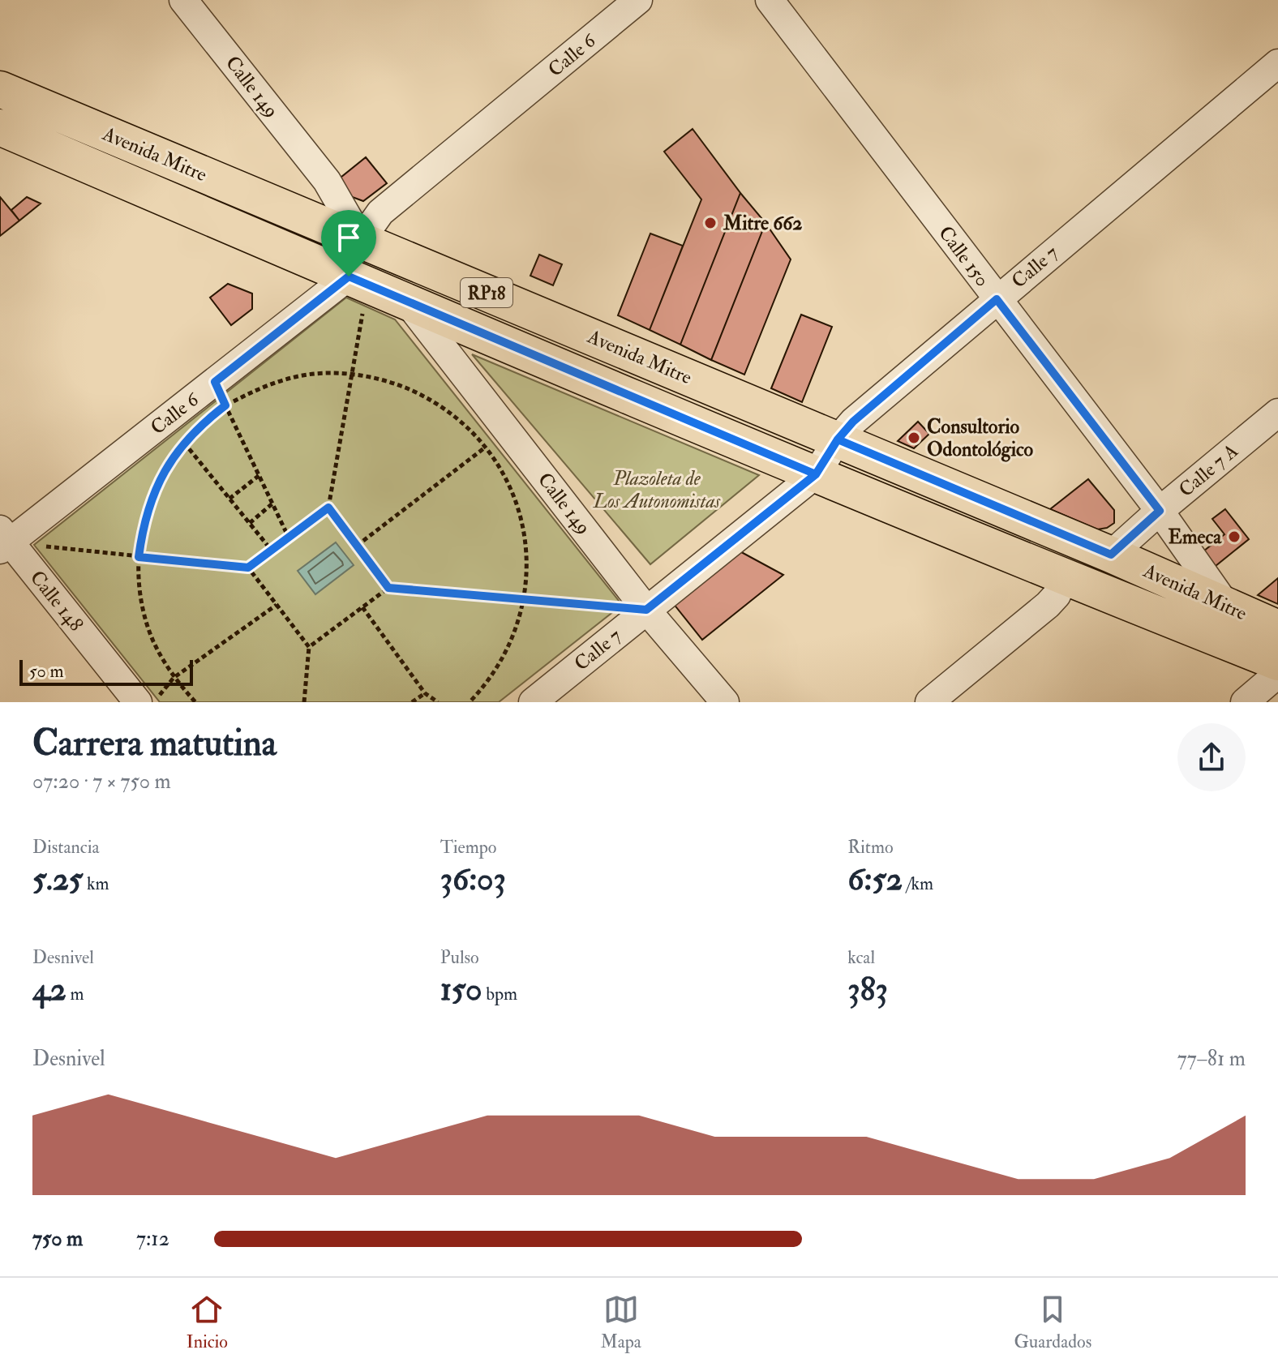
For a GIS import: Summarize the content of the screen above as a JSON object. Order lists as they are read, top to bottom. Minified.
{"streets":{"main road":["Avenida Mitre","RP18"],"street":["Calle 6","Calle 149","Calle 150","Calle 7","Calle 7 A","Calle 148"]},"crossings":[["Calle 6","Calle 149"],["Calle 6","Avenida Mitre"],["Calle 6","Calle 148"],["Calle 149","Avenida Mitre"],["Calle 149","Calle 7"],["Avenida Mitre","Calle 150"],["Avenida Mitre","Calle 7"],["Avenida Mitre","Calle 7 A"],["Calle 150","Calle 7"],["Calle 150","Calle 7 A"]],"parks":["Plazoleta de Los Autonomistas"],"places":["Mitre 662","Consultorio Odontológico","Emeca"],"scale_bar":"50 m","page":{"scale":"50 m","heading":["Carrera matutina","07:20 · 7 × 750 m"],"stats":[["Distancia","5.25 km"],["Tiempo","36:03"],["Ritmo","6:52 /km"],["Desnivel","42 m"],["Pulso","150 bpm"],["kcal","383"]],"chart":["Desnivel","77–81 m"],"list":[{"name":"750 m","note":"7:12"}],"tabs":["Inicio","Mapa","Guardados"]}}
